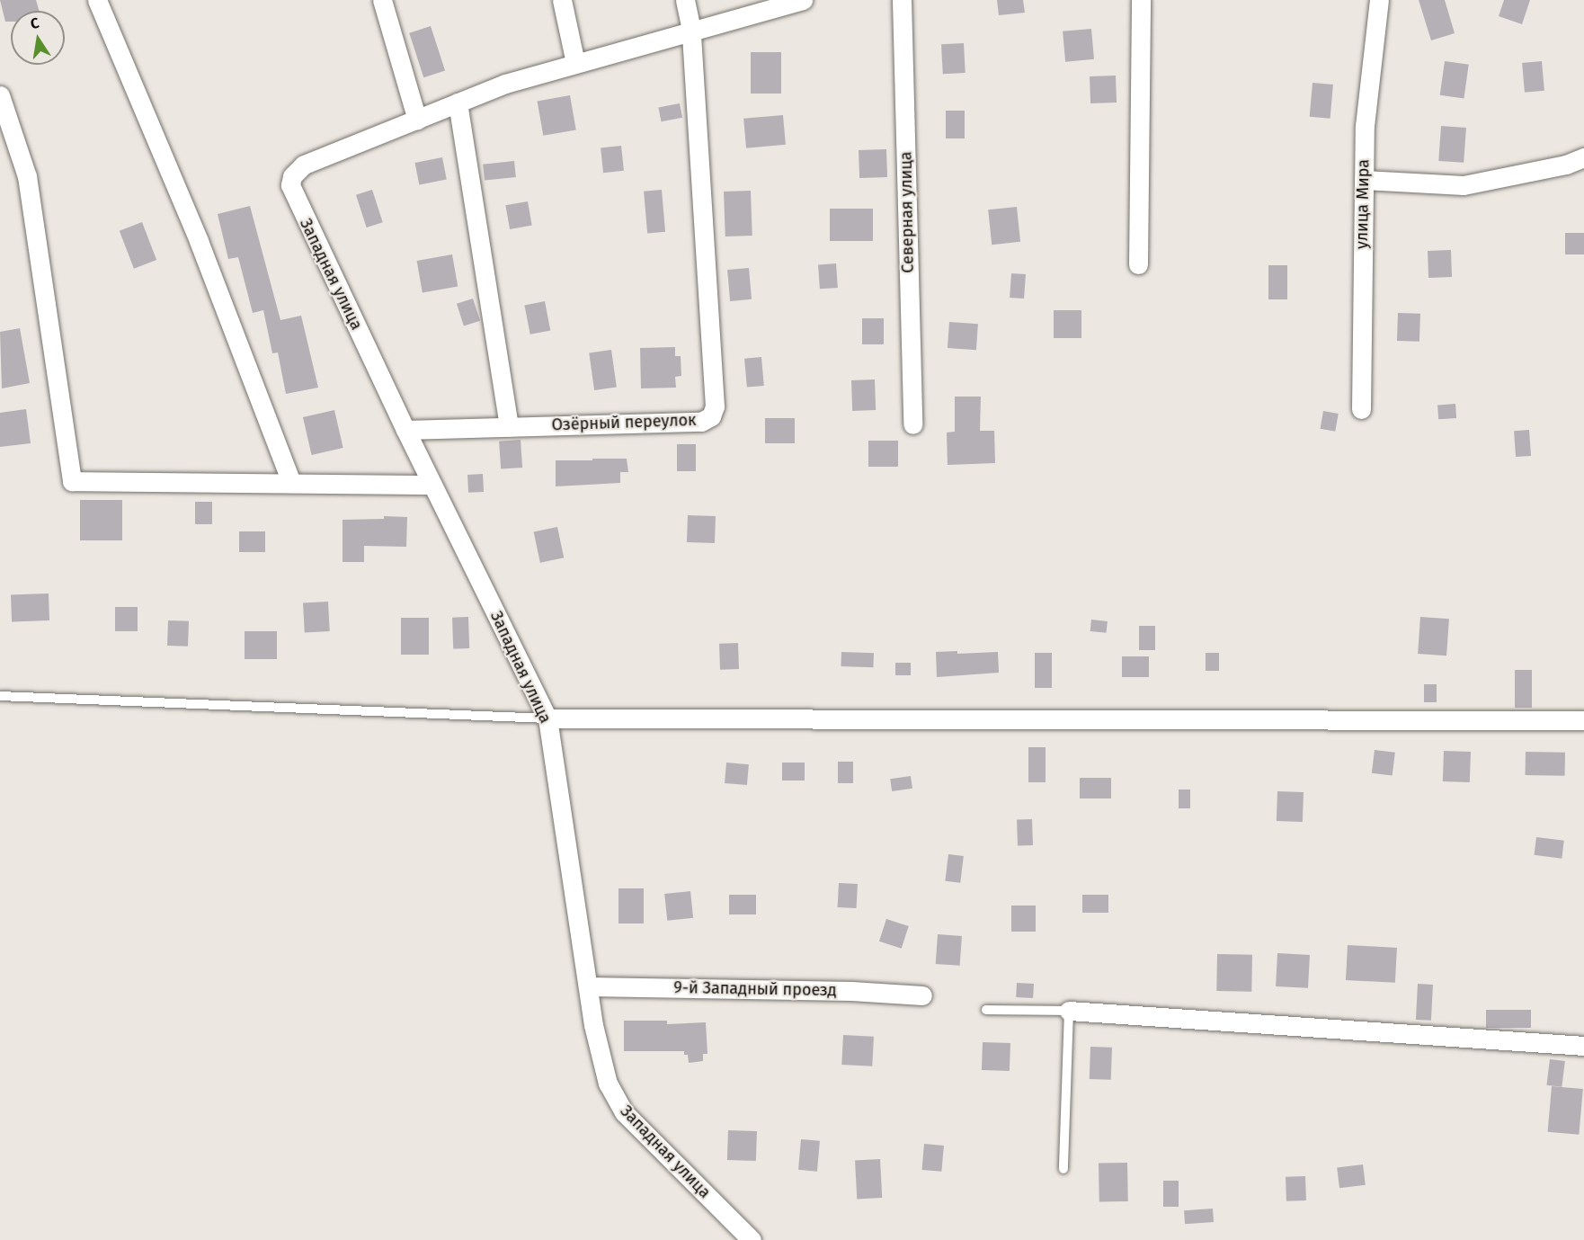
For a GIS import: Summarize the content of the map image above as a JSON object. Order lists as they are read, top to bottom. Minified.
{"streets":{"street":["улица Мира","Северная улица","Западная улица","Озёрный переулок","9-й Западный проезд"]},"crossings":[["Западная улица","Озёрный переулок"],["Западная улица","9-й Западный проезд"]],"north":"top"}
